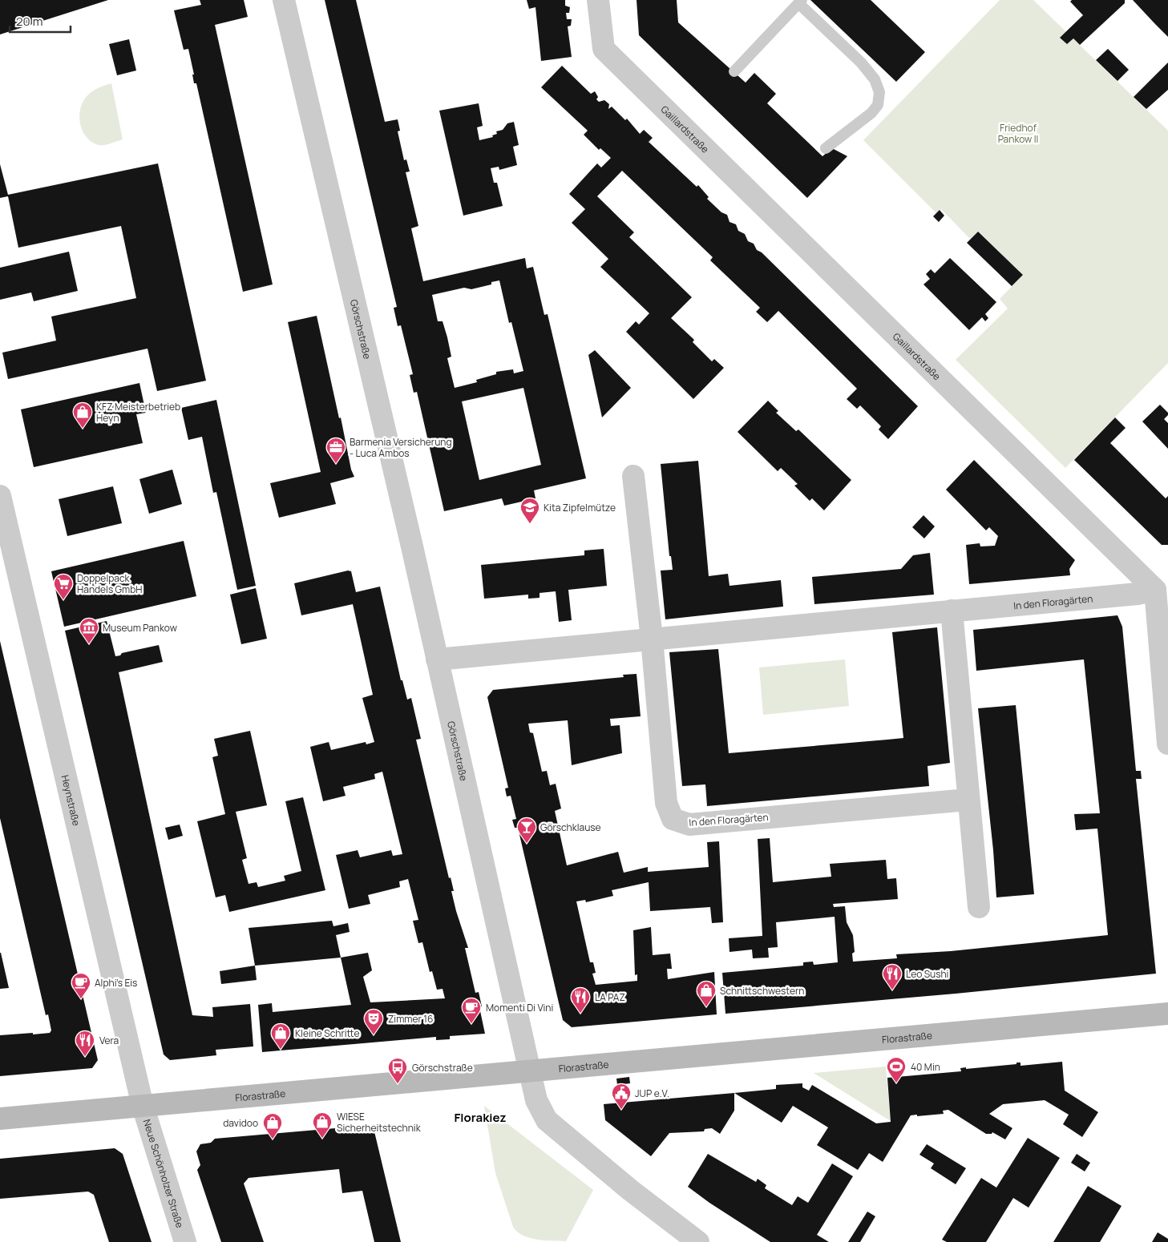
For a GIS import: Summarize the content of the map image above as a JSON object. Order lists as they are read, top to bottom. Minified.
{"streets":{"street":["Gaillardstraße","Görschstraße","In den Floragärten","Heynstraße","Florastraße","Neue Schönholzer Straße"]},"crossings":[["Gaillardstraße","In den Floragärten"],["Görschstraße","In den Floragärten"],["Görschstraße","Florastraße"],["Heynstraße","Florastraße"],["Heynstraße","Neue Schönholzer Straße"],["Florastraße","Neue Schönholzer Straße"]],"districts":["Florakiez"],"parks":["Friedhof Pankow II"],"places":{"shop":["KFZ Meisterbetrieb Heyn","Schnittschwestern","Kleine Schritte","WIESE Sicherheitstechnik","davidoo"],"office":["Barmenia Versicherung - Luca Ambos"],"school or university":["Kita Zipfelmütze"],"supermarket":["Doppelpack Handels GmbH"],"museum":["Museum Pankow"],"bar":["Görschklause"],"restaurant":["Leo Sushi","LA PAZ","Vera"],"cafe":["Alphi's Eis","Momenti Di Vini"],"theatre":["Zimmer 16"],"sports":["40 Min"],"bus stop":["Görschstraße"],"public building":["JUP e.V."]},"scale_bar":"20 m"}
